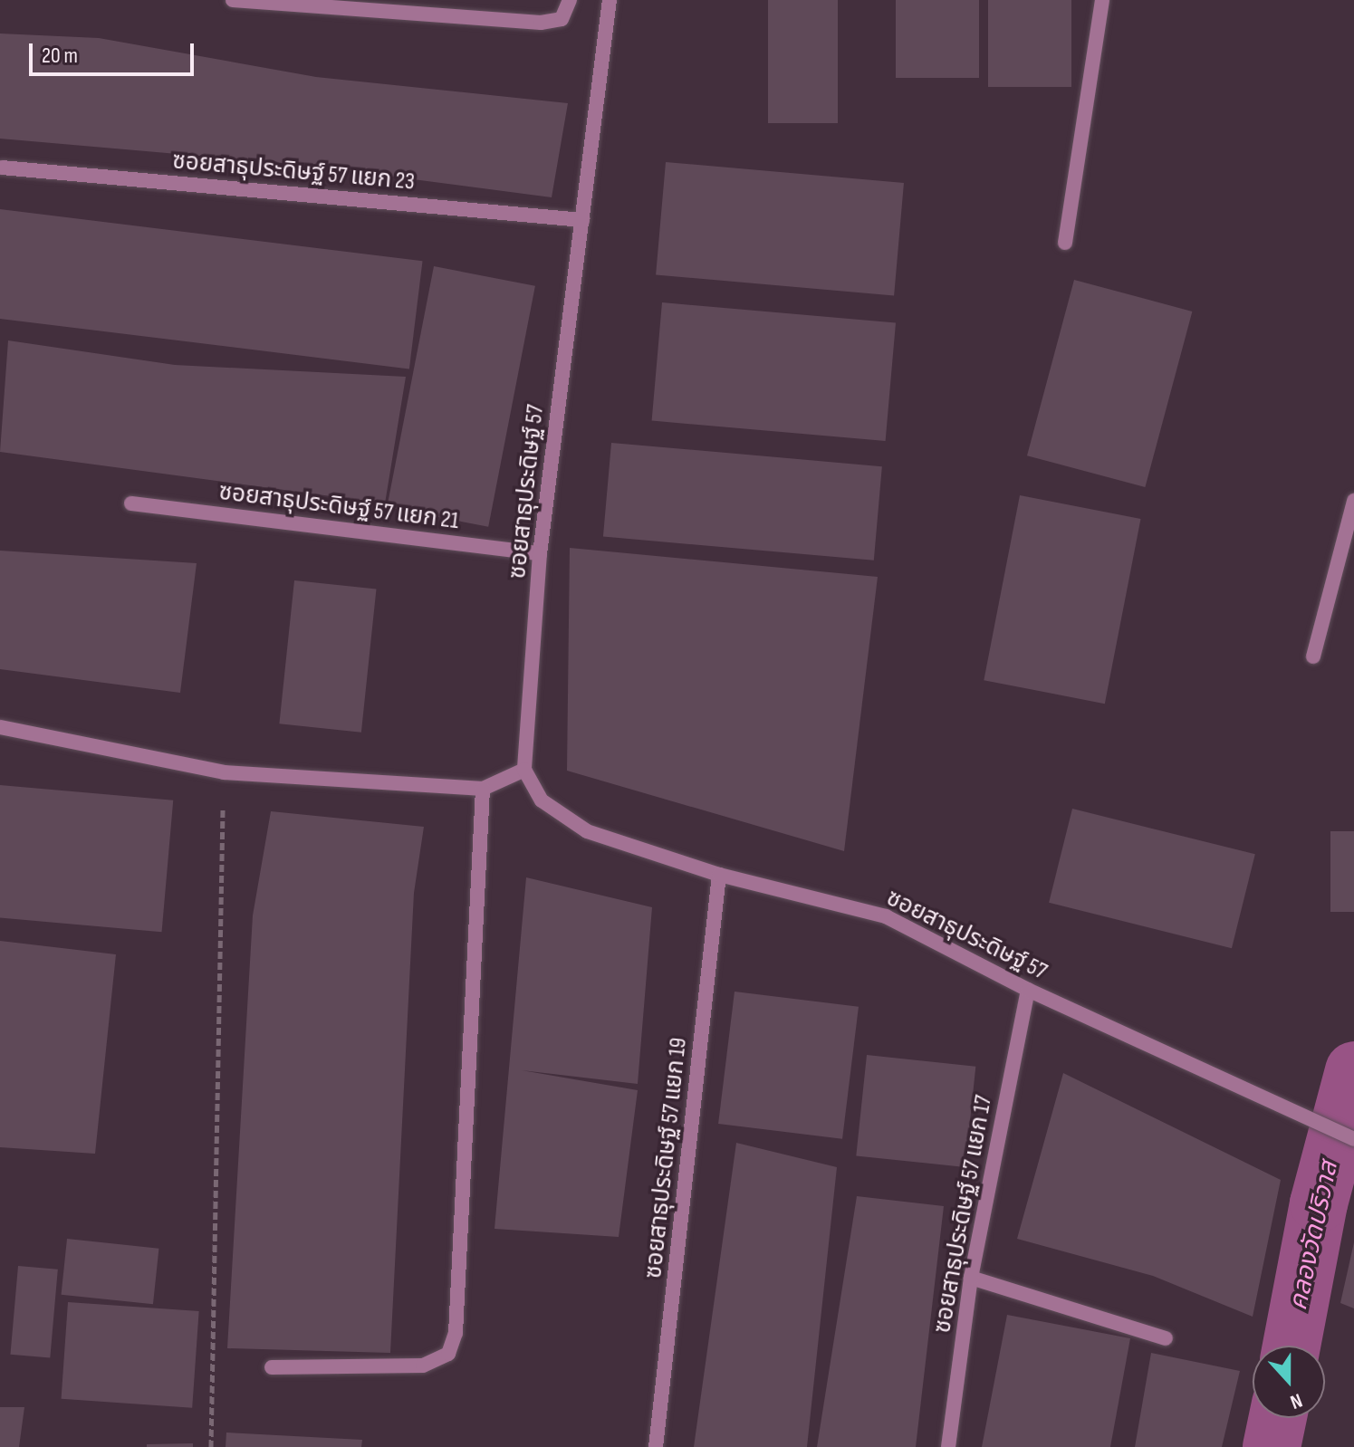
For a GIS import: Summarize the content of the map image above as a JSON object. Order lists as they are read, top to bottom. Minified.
{"streets":{"street":["ซอยสาธุประดิษฐ์ 57 แยก 23","ซอยสาธุประดิษฐ์ 57","ซอยสาธุประดิษฐ์ 57 แยก 21","ซอยสาธุประดิษฐ์ 57 แยก 19","ซอยสาธุประดิษฐ์ 57 แยก 17"]},"crossings":[["ซอยสาธุประดิษฐ์ 57 แยก 23","ซอยสาธุประดิษฐ์ 57"],["ซอยสาธุประดิษฐ์ 57","ซอยสาธุประดิษฐ์ 57 แยก 21"],["ซอยสาธุประดิษฐ์ 57","ซอยสาธุประดิษฐ์ 57 แยก 19"],["ซอยสาธุประดิษฐ์ 57","ซอยสาธุประดิษฐ์ 57 แยก 17"]],"water":["คลองวัดปริวาส"],"scale_bar":"20 m","north":"bottom"}
